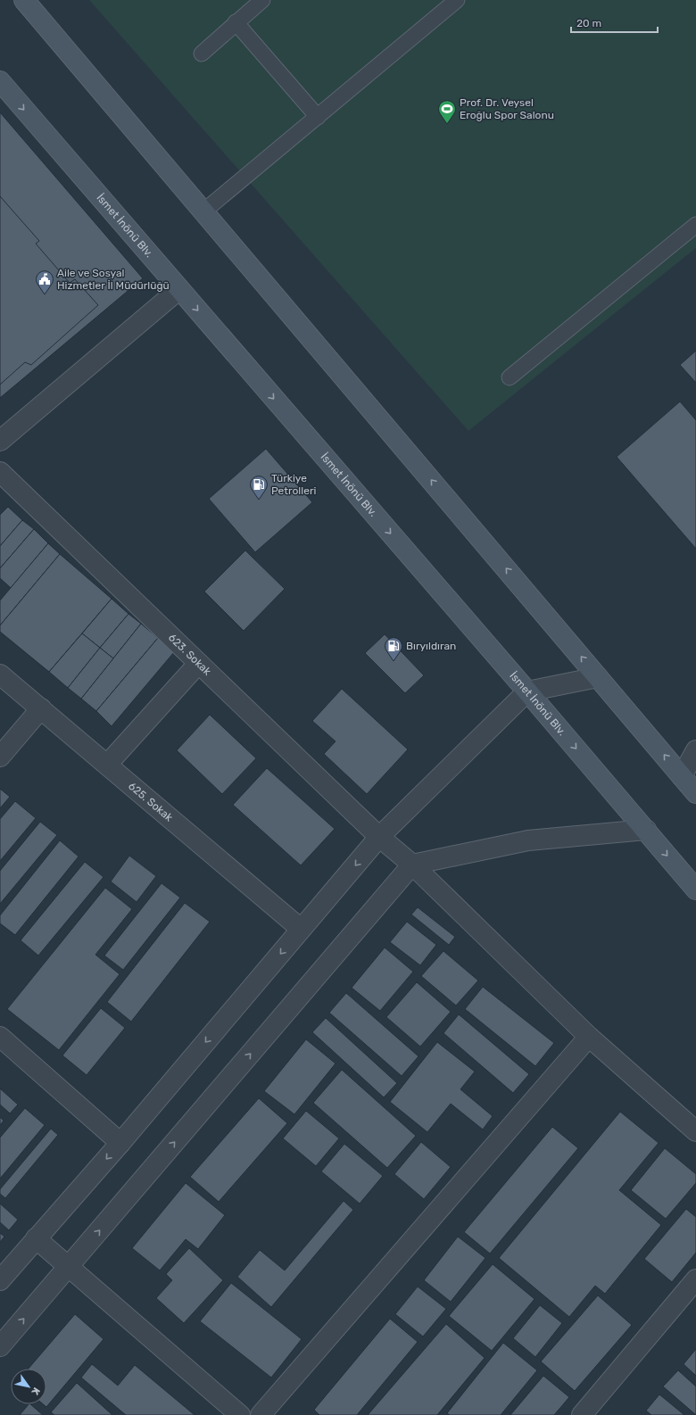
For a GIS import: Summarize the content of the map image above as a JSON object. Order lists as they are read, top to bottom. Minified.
{"streets":{"main road":["İsmet İnönü Blv."],"street":["623. Sokak","625. Sokak"]},"places":{"sports":["Prof. Dr. Veysel Eroğlu Spor Salonu"],"public building":["Aile ve Sosyal Hizmetler İl Müdürlüğü"],"fuel station":["Türkiye Petrolleri","Bıryıldıran"]},"scale_bar":"20 m","north":"bottom right"}
